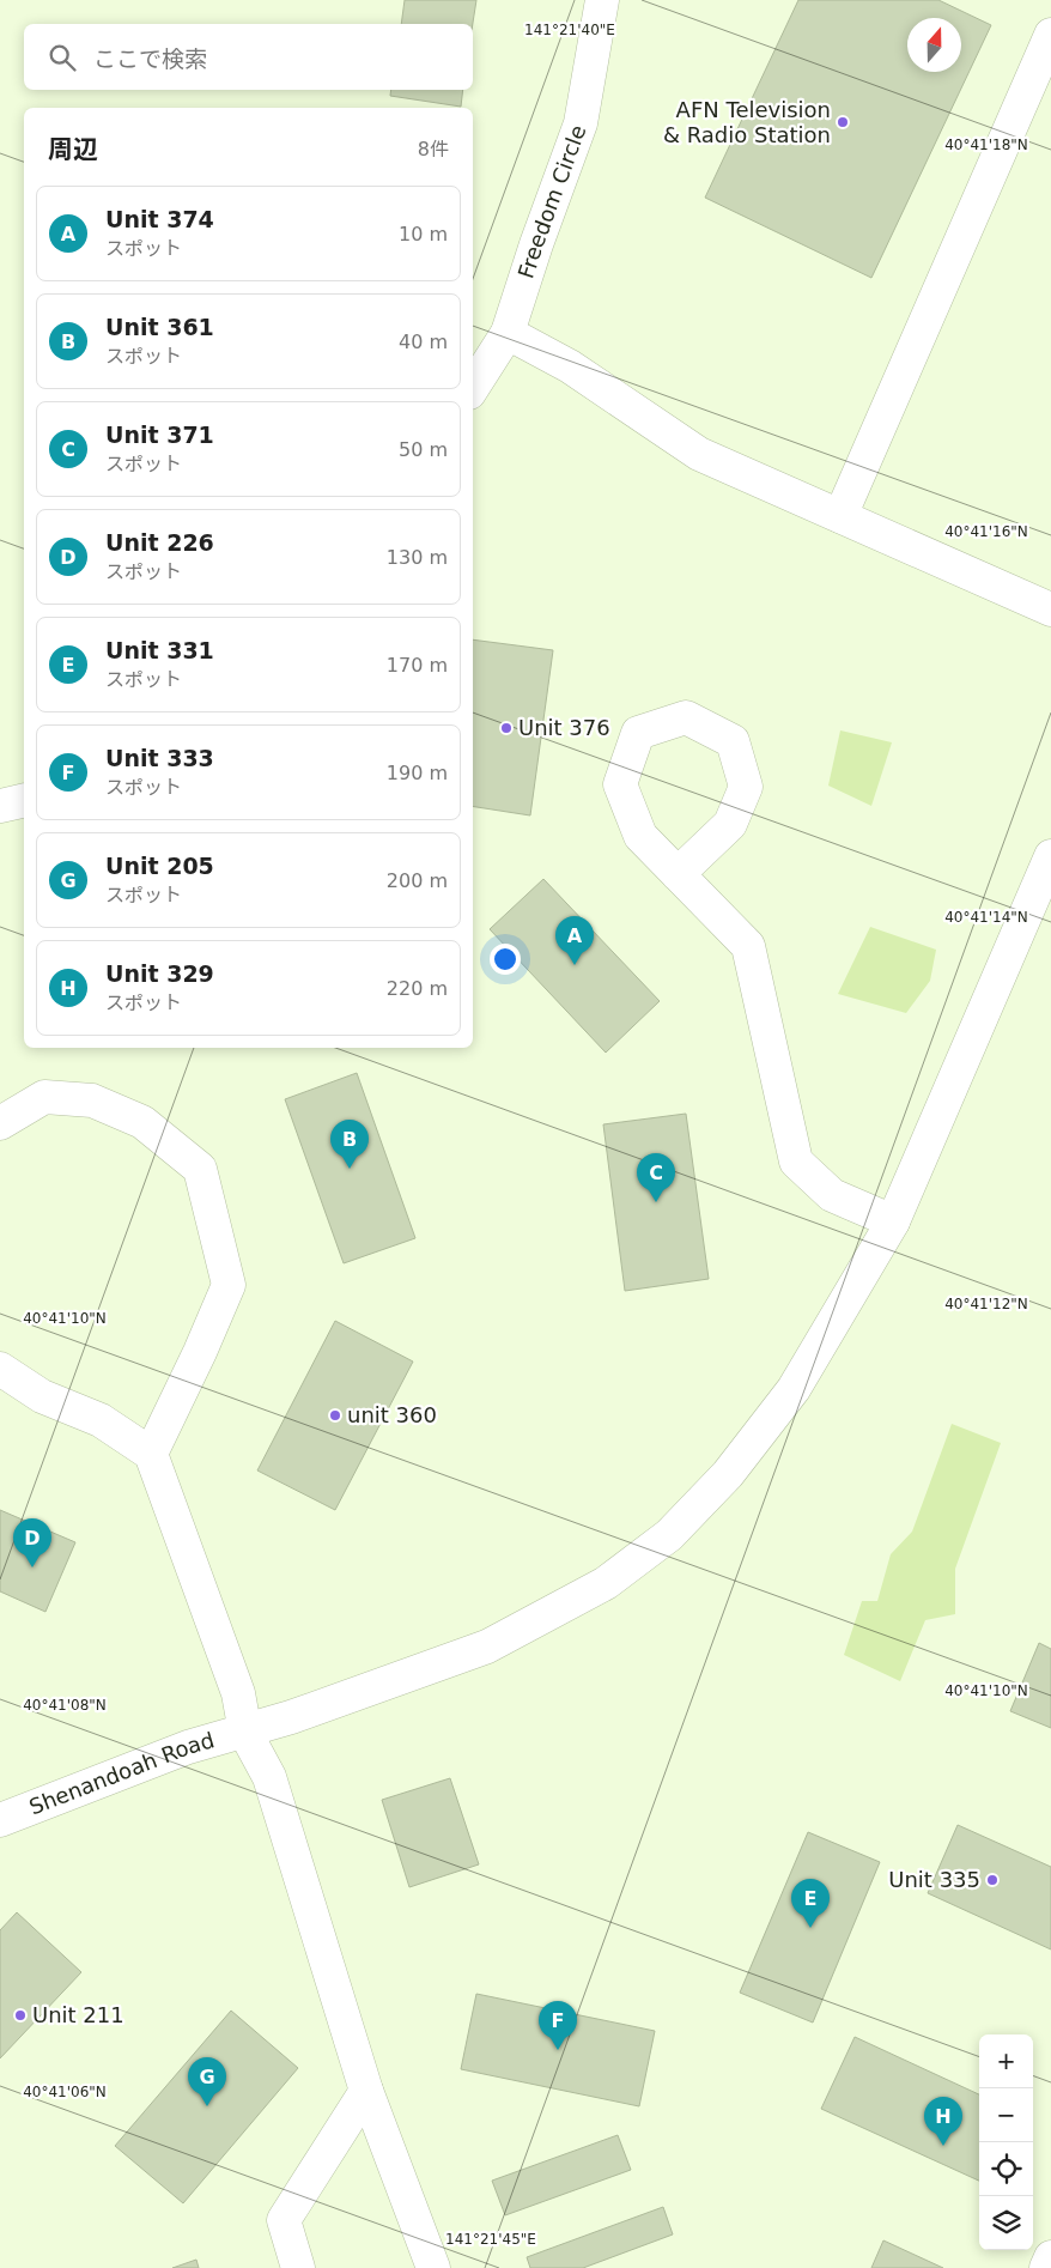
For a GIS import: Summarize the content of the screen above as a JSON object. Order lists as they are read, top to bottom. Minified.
{"streets":{"street":["Freedom Circle","Shenandoah Road"]},"places":["AFN Television & Radio Station","Unit 376","unit 360","Unit 335","Unit 211"],"north":"top","page":{"search":"ここで検索","heading":["周辺","8件"],"list":[{"mark":"A","name":"Unit 374","note":"スポット","value":"10 m"},{"mark":"B","name":"Unit 361","note":"スポット","value":"40 m"},{"mark":"C","name":"Unit 371","note":"スポット","value":"50 m"},{"mark":"D","name":"Unit 226","note":"スポット","value":"130 m"},{"mark":"E","name":"Unit 331","note":"スポット","value":"170 m"},{"mark":"F","name":"Unit 333","note":"スポット","value":"190 m"},{"mark":"G","name":"Unit 205","note":"スポット","value":"200 m"},{"mark":"H","name":"Unit 329","note":"スポット","value":"220 m"}],"pins":["A","B","C","D","E","F","G","H"],"map_buttons":["+","−"]},"coordinates":["141°21'40\"E","40°41'18\"N","40°41'16\"N","40°41'14\"N","40°41'12\"N","40°41'10\"N","40°41'08\"N","40°41'06\"N","141°21'45\"E"]}
